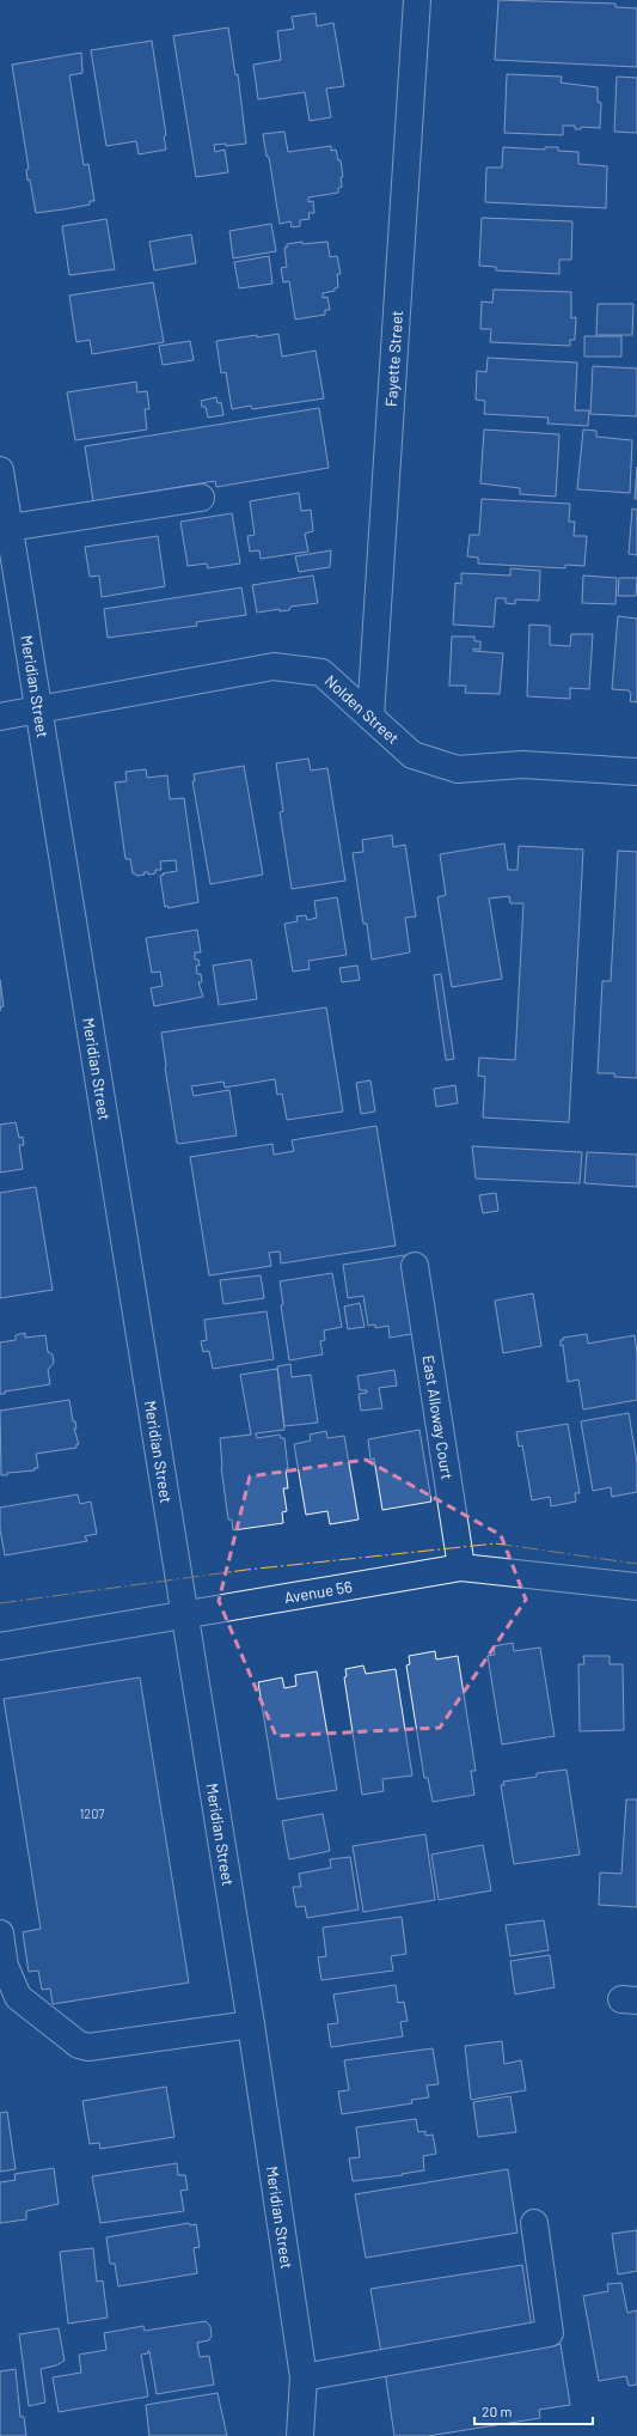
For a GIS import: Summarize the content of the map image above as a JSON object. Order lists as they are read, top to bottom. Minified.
{"streets":{"street":["Fayette Street","Meridian Street","Nolden Street","East Alloway Court","Avenue 56"]},"crossings":[["Fayette Street","Nolden Street"],["Meridian Street","Nolden Street"],["Meridian Street","Avenue 56"],["East Alloway Court","Avenue 56"]],"house_numbers":["1207"],"scale_bar":"20 m"}
